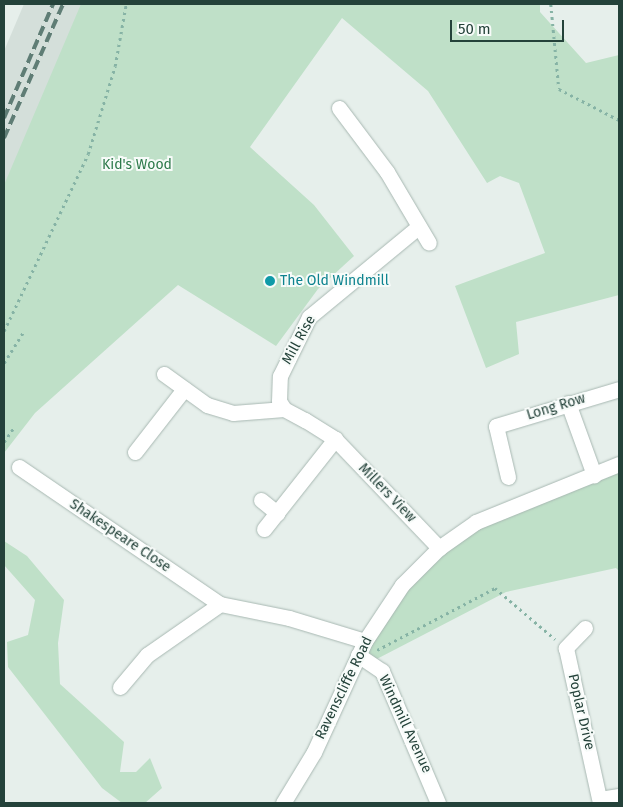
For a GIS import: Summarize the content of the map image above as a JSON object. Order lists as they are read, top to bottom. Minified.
{"streets":{"street":["Mill Rise","Long Row","Millers View","Shakespeare Close","Ravenscliffe Road","Poplar Drive","Windmill Avenue"]},"crossings":[["Mill Rise","Millers View"],["Millers View","Ravenscliffe Road"],["Shakespeare Close","Ravenscliffe Road"],["Ravenscliffe Road","Windmill Avenue"]],"parks":["Kid's Wood"],"places":["The Old Windmill"],"scale_bar":"50 m"}
